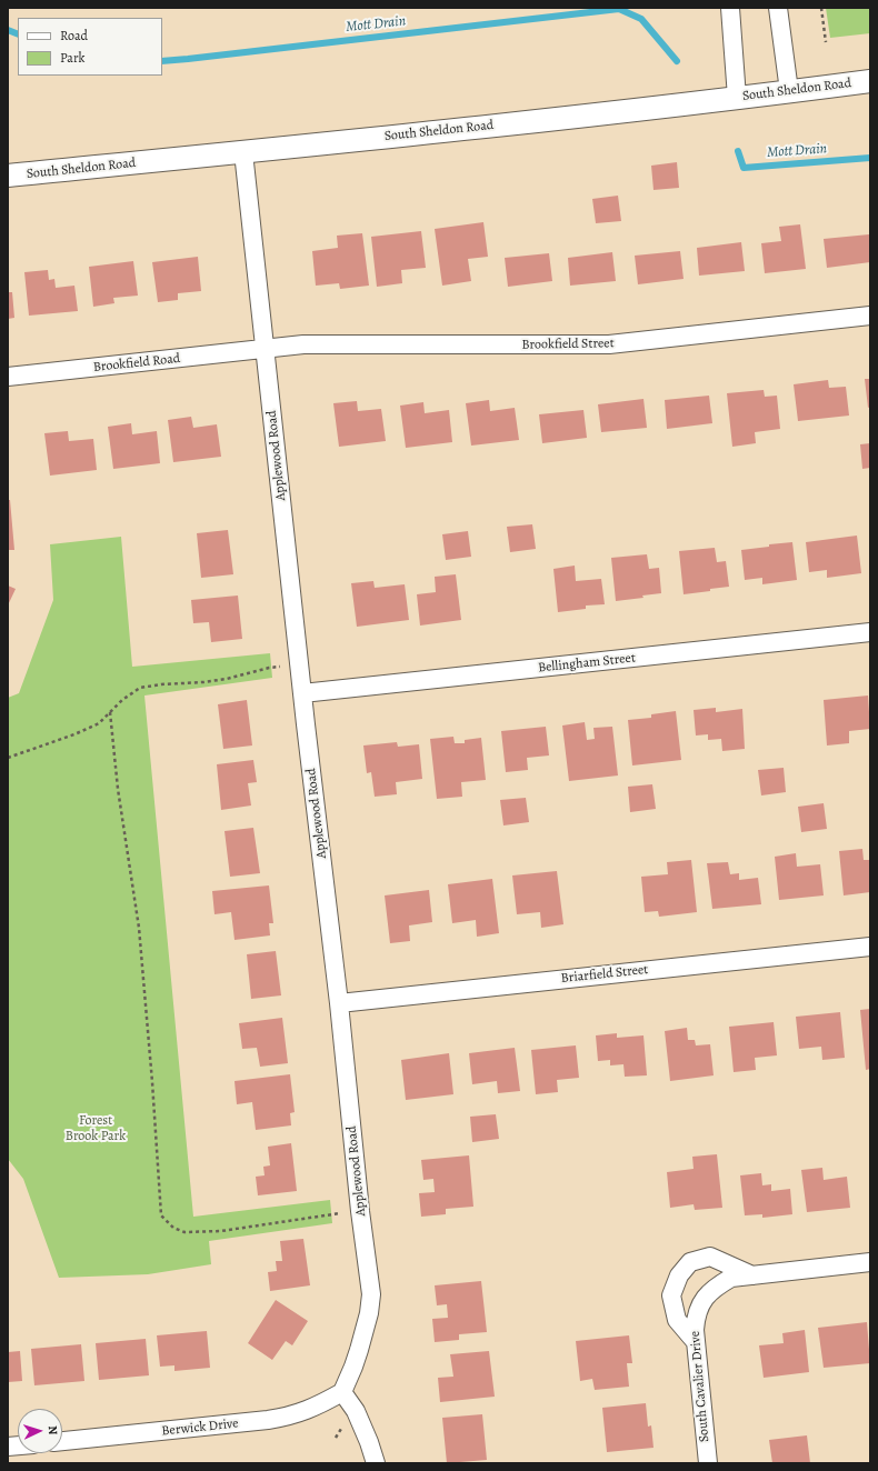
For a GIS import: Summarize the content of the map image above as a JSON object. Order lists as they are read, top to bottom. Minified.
{"streets":{"street":["South Sheldon Road","Brookfield Street","Brookfield Road","Applewood Road","Bellingham Street","Briarfield Street","South Cavalier Drive","Berwick Drive"]},"crossings":[["South Sheldon Road","Applewood Road"],["Brookfield Street","Brookfield Road"],["Brookfield Street","Applewood Road"],["Brookfield Road","Applewood Road"],["Applewood Road","Bellingham Street"],["Applewood Road","Briarfield Street"],["Applewood Road","Berwick Drive"]],"water":["Mott Drain"],"parks":["Forest Brook Park"],"legend":["Road","Park"],"north":"right"}
